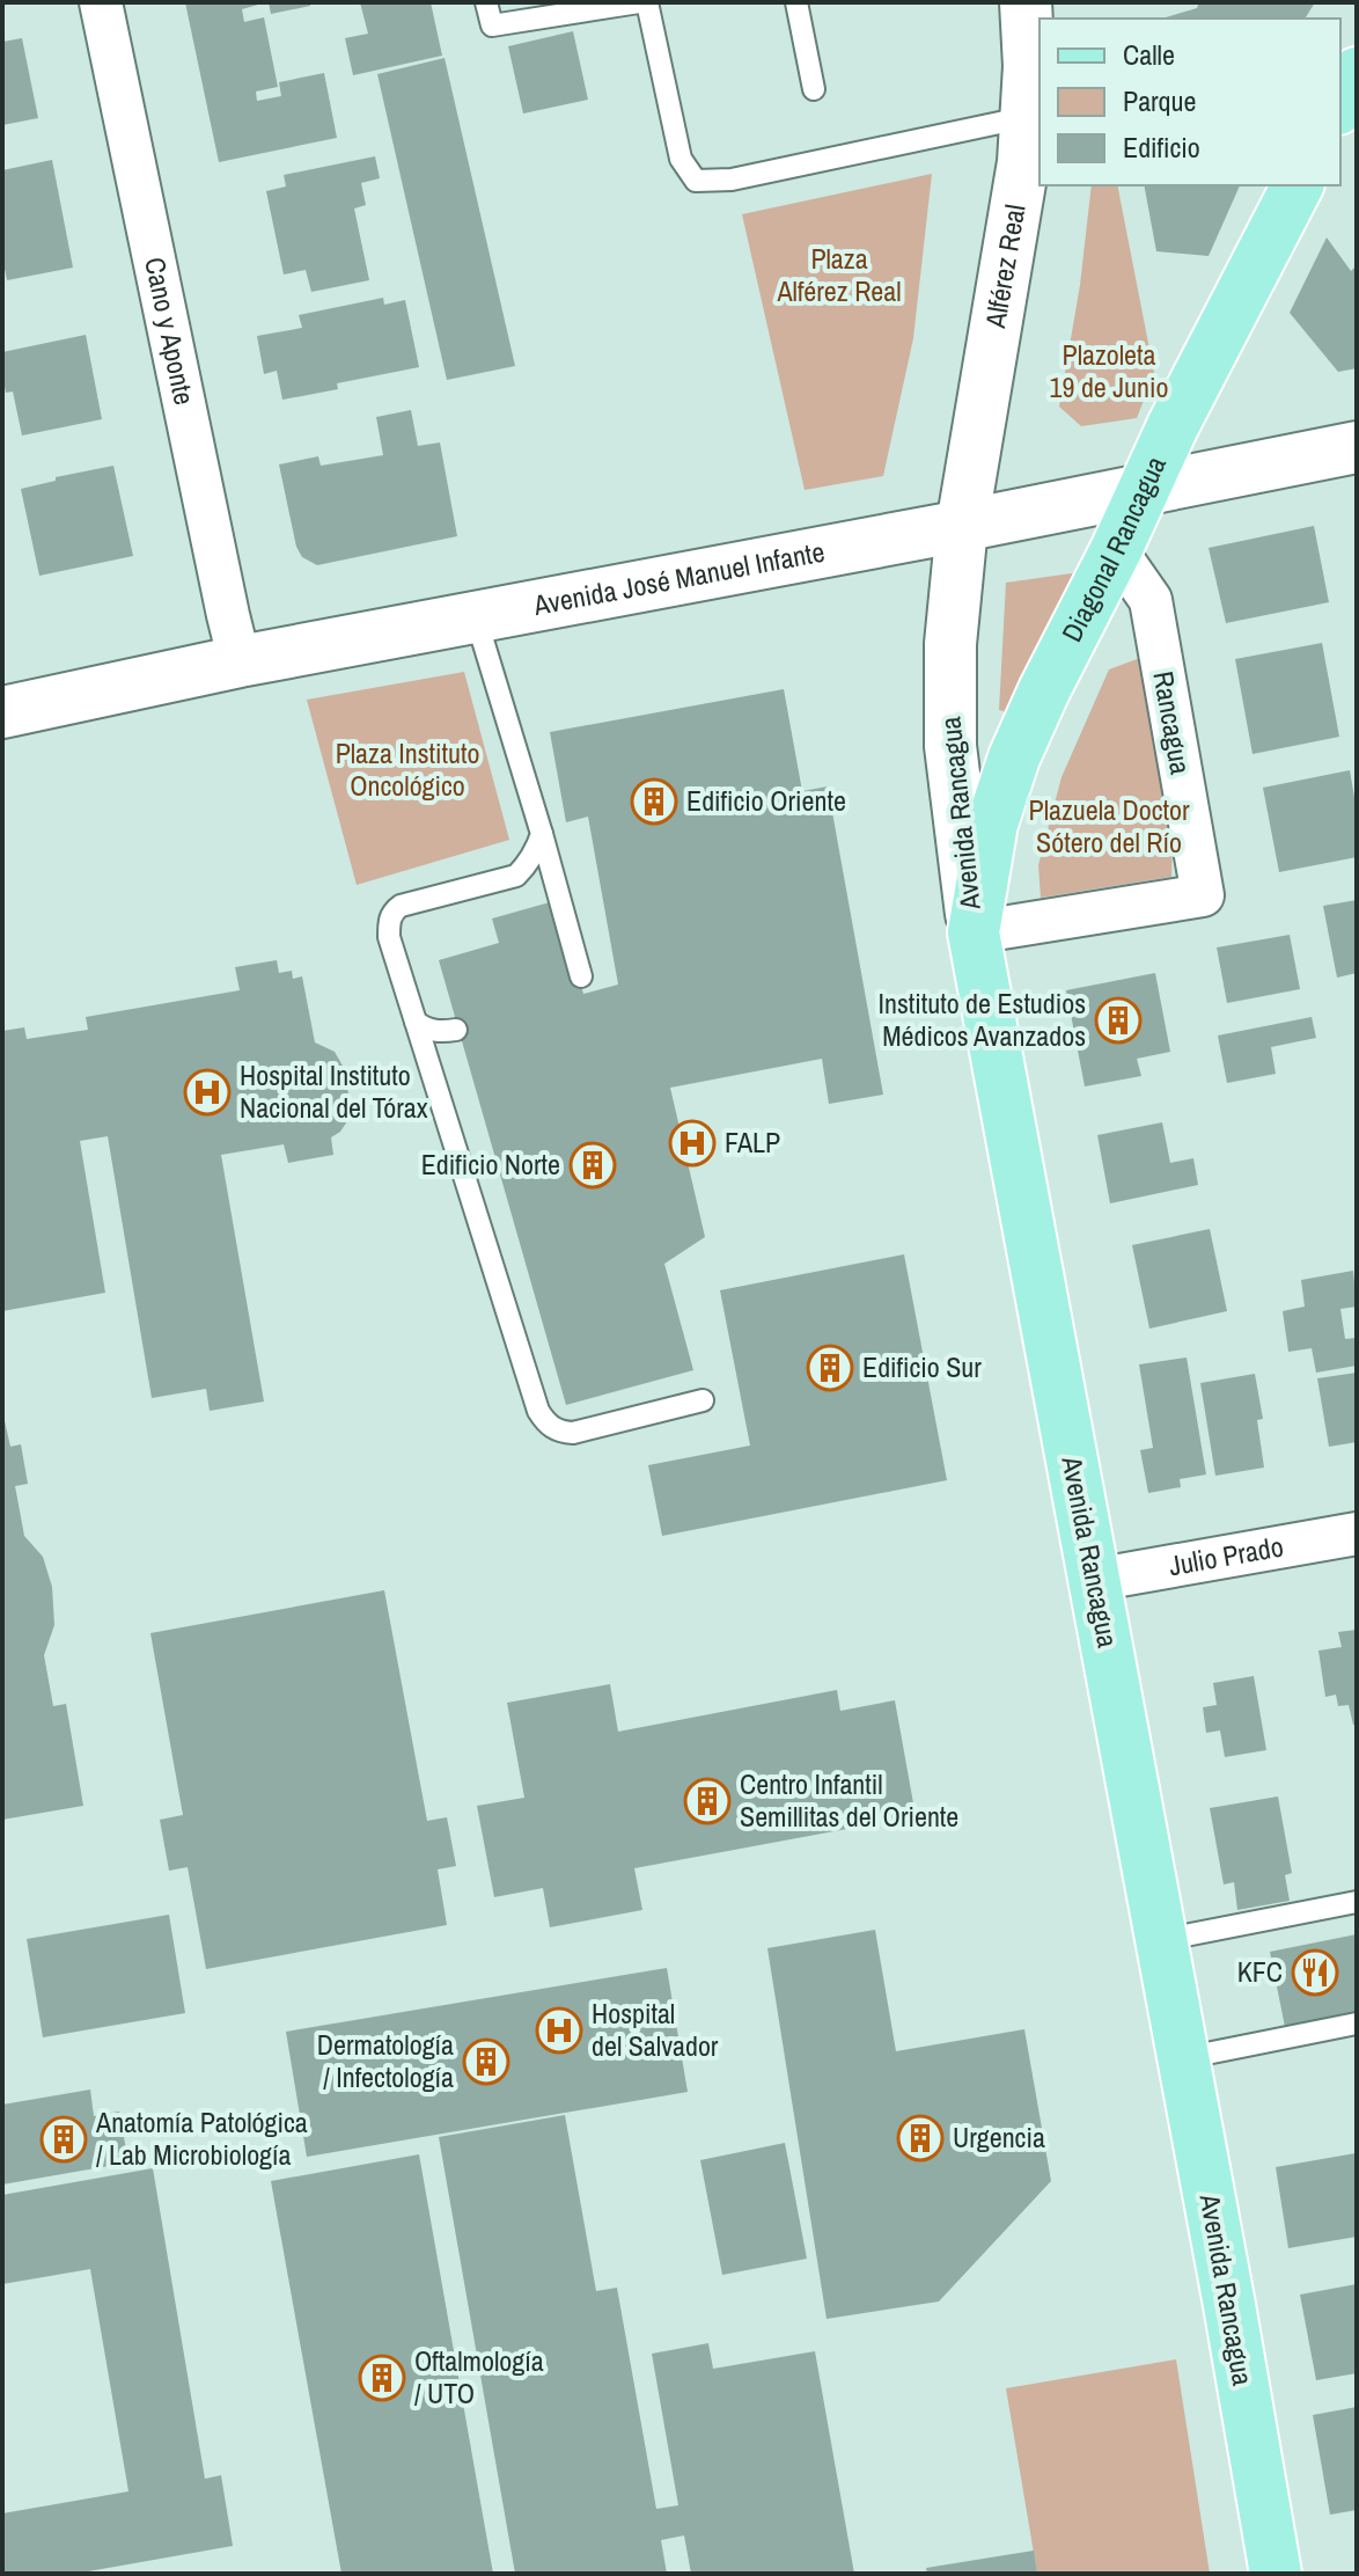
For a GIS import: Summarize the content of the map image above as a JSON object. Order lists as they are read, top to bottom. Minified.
{"streets":{"main road":["Diagonal Rancagua","Avenida Rancagua"],"street":["Alférez Real","Cano y Aponte","Avenida José Manuel Infante","Rancagua","Julio Prado"]},"crossings":[["Alférez Real","Avenida José Manuel Infante"],["Alférez Real","Avenida Rancagua"],["Cano y Aponte","Avenida José Manuel Infante"],["Diagonal Rancagua","Avenida José Manuel Infante"],["Diagonal Rancagua","Rancagua"],["Diagonal Rancagua","Avenida Rancagua"],["Avenida José Manuel Infante","Avenida Rancagua"],["Rancagua","Avenida Rancagua"],["Avenida Rancagua","Julio Prado"]],"parks":["Plaza Alférez Real","Plazoleta 19 de Junio","Plaza Instituto Oncológico","Plazuela Doctor Sótero del Río"],"places":{"building":["Edificio Oriente","Instituto de Estudios Médicos Avanzados","Edificio Norte","Edificio Sur","Centro Infantil Semillitas del Oriente","Dermatología / Infectología","Urgencia","Anatomía Patológica / Lab Microbiología","Oftalmología / UTO"],"hospital":["Hospital Instituto Nacional del Tórax","FALP","Hospital del Salvador"],"restaurant":["KFC"]},"legend":["Calle","Parque","Edificio"]}
